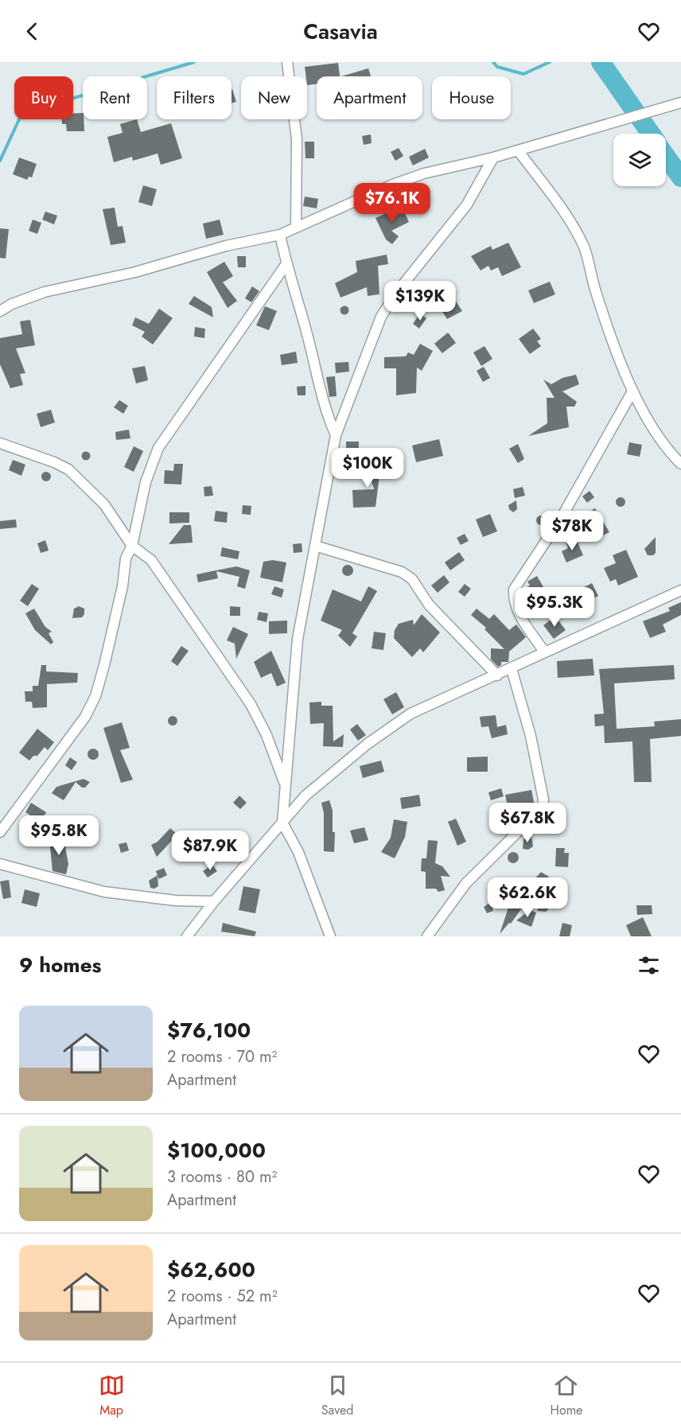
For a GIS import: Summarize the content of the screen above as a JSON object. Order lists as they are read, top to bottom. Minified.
{"page":{"header":"Casavia","chip":["Buy","Rent","Filters","New","Apartment","House"],"price":["$76.1K","$139K","$100K","$78K","$95.3K","$67.8K","$95.8K","$87.9K","$62.6K"],"heading":"9 homes","list":[{"name":"$76,100","note":"2 rooms · 70 m² · Apartment"},{"name":"$100,000","note":"3 rooms · 80 m² · Apartment"},{"name":"$62,600","note":"2 rooms · 52 m² · Apartment"}],"tabs":["Map","Saved","Home"]}}
